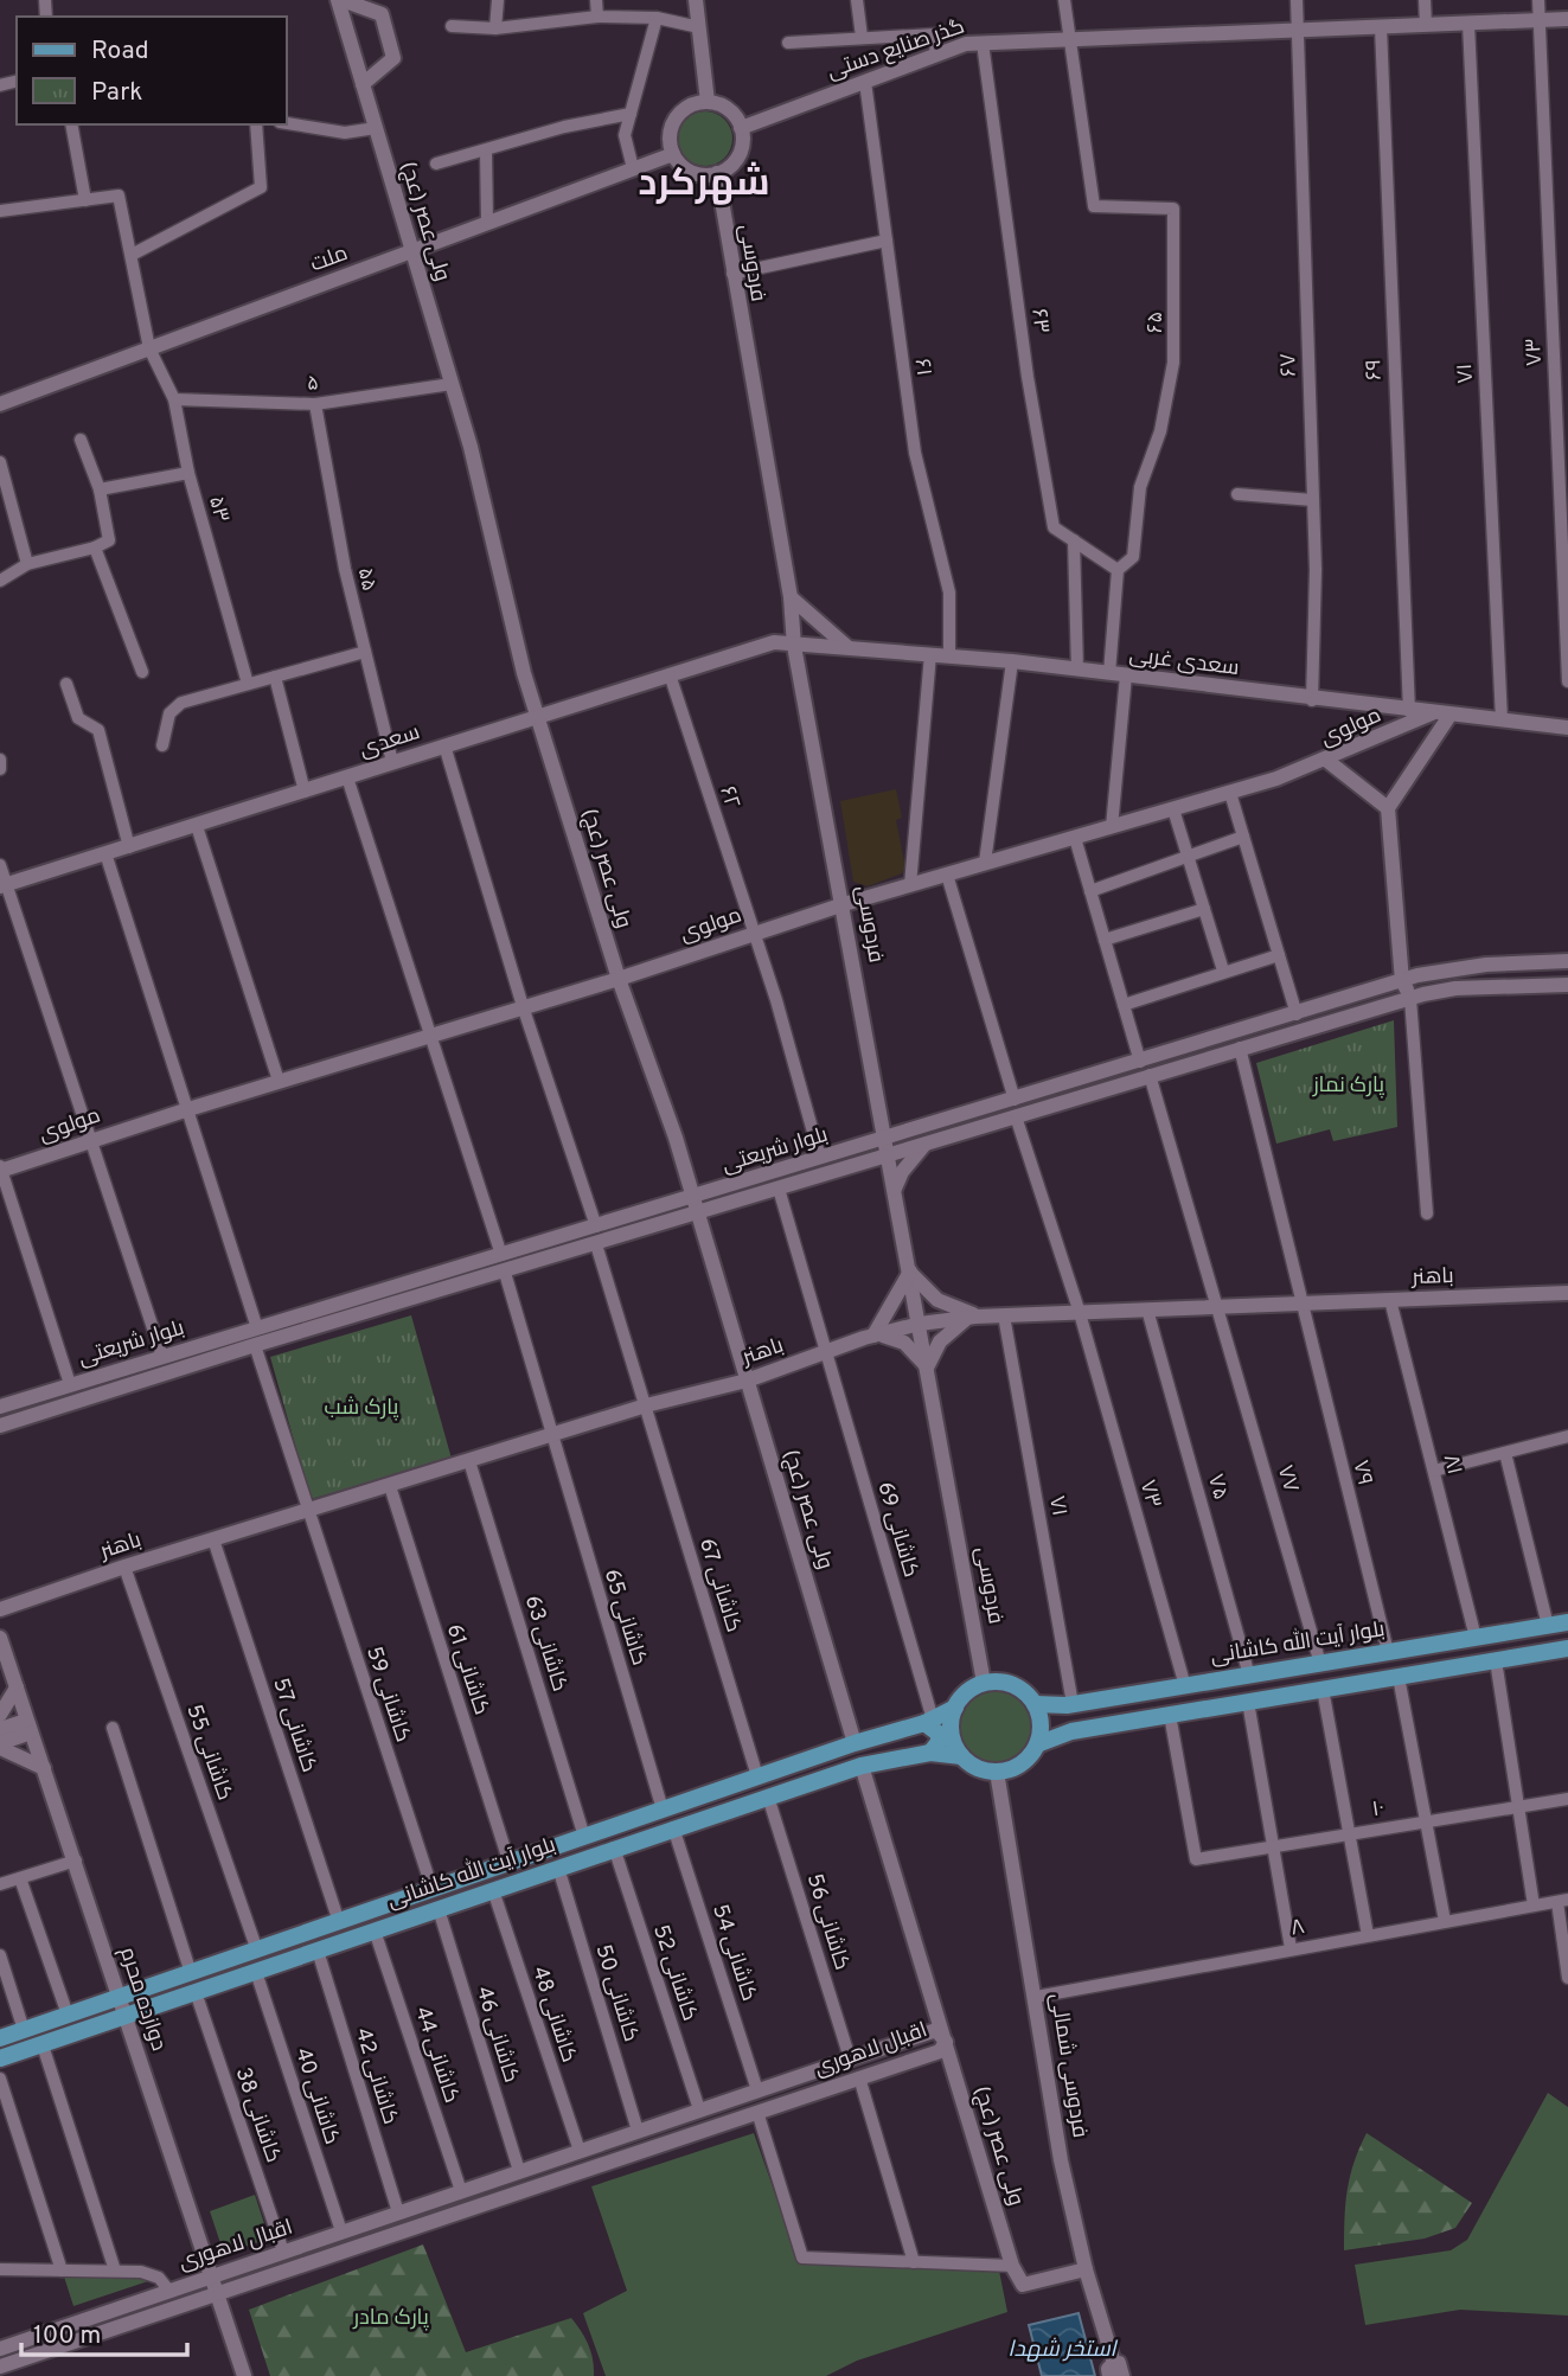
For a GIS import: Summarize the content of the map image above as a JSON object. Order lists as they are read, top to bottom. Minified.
{"streets":{"main road":["گذر صنایع دستی","ولی عصر (عج)","ملت","فردوسی","سعدی غربی","مولوی","سعدی","بلوار شریعتی","باهنر","بلوار آیت الله کاشانی","دوازده محرم","اقبال لاهوری","فردوسی شمالی"],"street":["۶۳","۶۵","۷۳","۶۷","۶۱","۶۹","۷۱","۵","۵۳","۵۵","۶۲","۸۱","۷۹","۷۷","۷۵","کاشانی 69","کاشانی 67","کاشانی 65","کاشانی 63","کاشانی 61","کاشانی 59","کاشانی 57","کاشانی 55","۱۰","کاشانی 56","۸","کاشانی 54","کاشانی 52","کاشانی 50","کاشانی 48","کاشانی 46","کاشانی 44","کاشانی 42","کاشانی 40","کاشانی 38"]},"crossings":[["گذر صنایع دستی","ملت"],["گذر صنایع دستی","فردوسی"],["گذر صنایع دستی","۶۳"],["گذر صنایع دستی","۶۵"],["گذر صنایع دستی","۷۳"],["گذر صنایع دستی","۶۷"],["گذر صنایع دستی","۶۱"],["گذر صنایع دستی","۶۹"],["گذر صنایع دستی","۷۱"],["ولی عصر (عج)","ملت"],["ولی عصر (عج)","۵"],["ولی عصر (عج)","مولوی"],["ولی عصر (عج)","سعدی"],["ولی عصر (عج)","بلوار شریعتی"],["ولی عصر (عج)","باهنر"],["ولی عصر (عج)","بلوار آیت الله کاشانی"],["ولی عصر (عج)","اقبال لاهوری"],["ملت","فردوسی"],["ملت","۵۳"],["فردوسی","سعدی غربی"],["فردوسی","مولوی"],["فردوسی","سعدی"],["فردوسی","بلوار شریعتی"],["فردوسی","باهنر"],["فردوسی","بلوار آیت الله کاشانی"],["فردوسی","فردوسی شمالی"],["۶۳","۶۵"],["۶۵","سعدی غربی"],["۷۳","بلوار شریعتی"],["۷۳","باهنر"],["۷۳","بلوار آیت الله کاشانی"],["۶۷","سعدی غربی"],["۶۱","سعدی غربی"],["۶۹","سعدی غربی"],["۷۱","سعدی غربی"],["۷۱","باهنر"],["۷۱","بلوار آیت الله کاشانی"],["۵","۵۳"],["۵","۵۵"],["۵۵","سعدی"],["سعدی غربی","مولوی"],["سعدی غربی","سعدی"],["مولوی","۶۲"],["سعدی","۶۲"],["۶۲","بلوار شریعتی"],["بلوار شریعتی","۷۹"],["بلوار شریعتی","۷۷"],["بلوار شریعتی","کاشانی 69"],["بلوار شریعتی","کاشانی 67"],["بلوار شریعتی","کاشانی 65"],["بلوار شریعتی","کاشانی 59"],["باهنر","۸۱"],["باهنر","۷۹"],["باهنر","۷۷"],["باهنر","۷۵"],["باهنر","کاشانی 69"],["باهنر","کاشانی 67"],["باهنر","کاشانی 65"],["باهنر","کاشانی 63"],["باهنر","کاشانی 61"],["باهنر","کاشانی 59"],["باهنر","کاشانی 57"],["باهنر","کاشانی 55"],["۸۱","بلوار آیت الله کاشانی"],["۷۹","بلوار آیت الله کاشانی"],["۷۷","بلوار آیت الله کاشانی"],["۷۵","بلوار آیت الله کاشانی"],["کاشانی 69","بلوار آیت الله کاشانی"],["کاشانی 67","بلوار آیت الله کاشانی"],["کاشانی 65","بلوار آیت الله کاشانی"],["کاشانی 63","بلوار آیت الله کاشانی"],["بلوار آیت الله کاشانی","کاشانی 61"],["بلوار آیت الله کاشانی","کاشانی 59"],["بلوار آیت الله کاشانی","کاشانی 57"],["بلوار آیت الله کاشانی","کاشانی 55"],["بلوار آیت الله کاشانی","کاشانی 56"],["بلوار آیت الله کاشانی","کاشانی 54"],["بلوار آیت الله کاشانی","کاشانی 52"],["بلوار آیت الله کاشانی","کاشانی 50"],["بلوار آیت الله کاشانی","دوازده محرم"],["بلوار آیت الله کاشانی","کاشانی 48"],["بلوار آیت الله کاشانی","کاشانی 46"],["بلوار آیت الله کاشانی","کاشانی 44"],["بلوار آیت الله کاشانی","فردوسی شمالی"],["بلوار آیت الله کاشانی","کاشانی 42"],["بلوار آیت الله کاشانی","کاشانی 40"],["بلوار آیت الله کاشانی","کاشانی 38"],["کاشانی 56","اقبال لاهوری"],["۸","فردوسی شمالی"],["کاشانی 54","اقبال لاهوری"],["کاشانی 52","اقبال لاهوری"],["کاشانی 50","اقبال لاهوری"],["دوازده محرم","اقبال لاهوری"],["کاشانی 48","اقبال لاهوری"],["کاشانی 46","اقبال لاهوری"],["اقبال لاهوری","کاشانی 44"],["اقبال لاهوری","کاشانی 42"],["اقبال لاهوری","کاشانی 40"],["اقبال لاهوری","کاشانی 38"]],"districts":["شهرکرد"],"water":["استخر شهدا"],"parks":["پارک نماز","پارک شب","پارک مادر"],"legend":["Road","Park"],"scale_bar":"100 m"}
